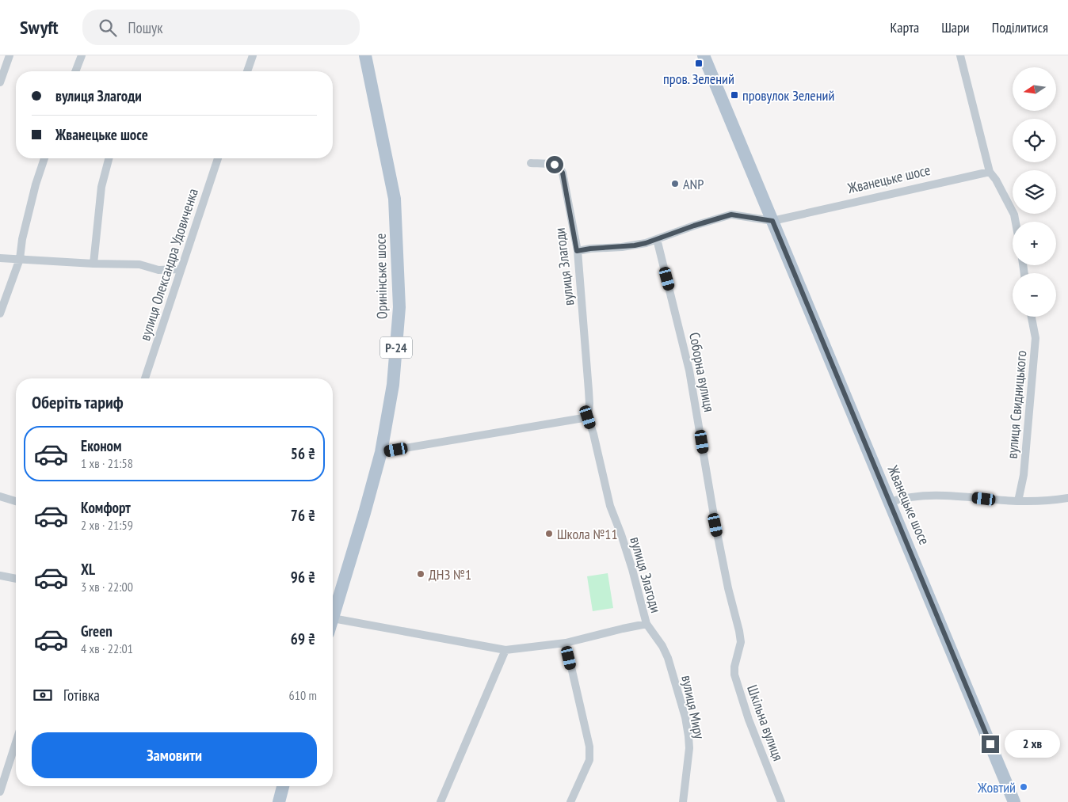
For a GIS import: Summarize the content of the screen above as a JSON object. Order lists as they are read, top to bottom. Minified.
{"streets":{"main road":["Жванецьке шосе","Оринінське шосе","Р-24"],"street":["вулиця Олександра Удовиченка","вулиця Злагоди","Соборна вулиця","вулиця Свидницького","вулиця Миру","Шкільна вулиця"]},"crossings":[["вулиця Злагоди","Оринінське шосе"],["вулиця Злагоди","вулиця Миру"],["Соборна вулиця","Шкільна вулиця"]],"places":{"transit":["пров. Зелений","провулок Зелений"],"other":["ANP","Школа №11","ДНЗ №1","Жовтий"]},"north":"left","page":{"header":"Swyft","search":"Пошук","nav":["Карта","Шари","Поділитися"],"map_buttons":["+","−"],"banner":["вулиця Злагоди","Жванецьке шосе"],"heading":"Оберіть тариф","list":[{"name":"Економ","note":"1 хв · 21:58","value":"56 ₴"},{"name":"Комфорт","note":"2 хв · 21:59","value":"76 ₴"},{"name":"XL","note":"3 хв · 22:00","value":"96 ₴"},{"name":"Green","note":"4 хв · 22:01","value":"69 ₴"}],"pay":["Готівка","610 m"],"buttons":"Замовити","bubble":"2 хв"}}
